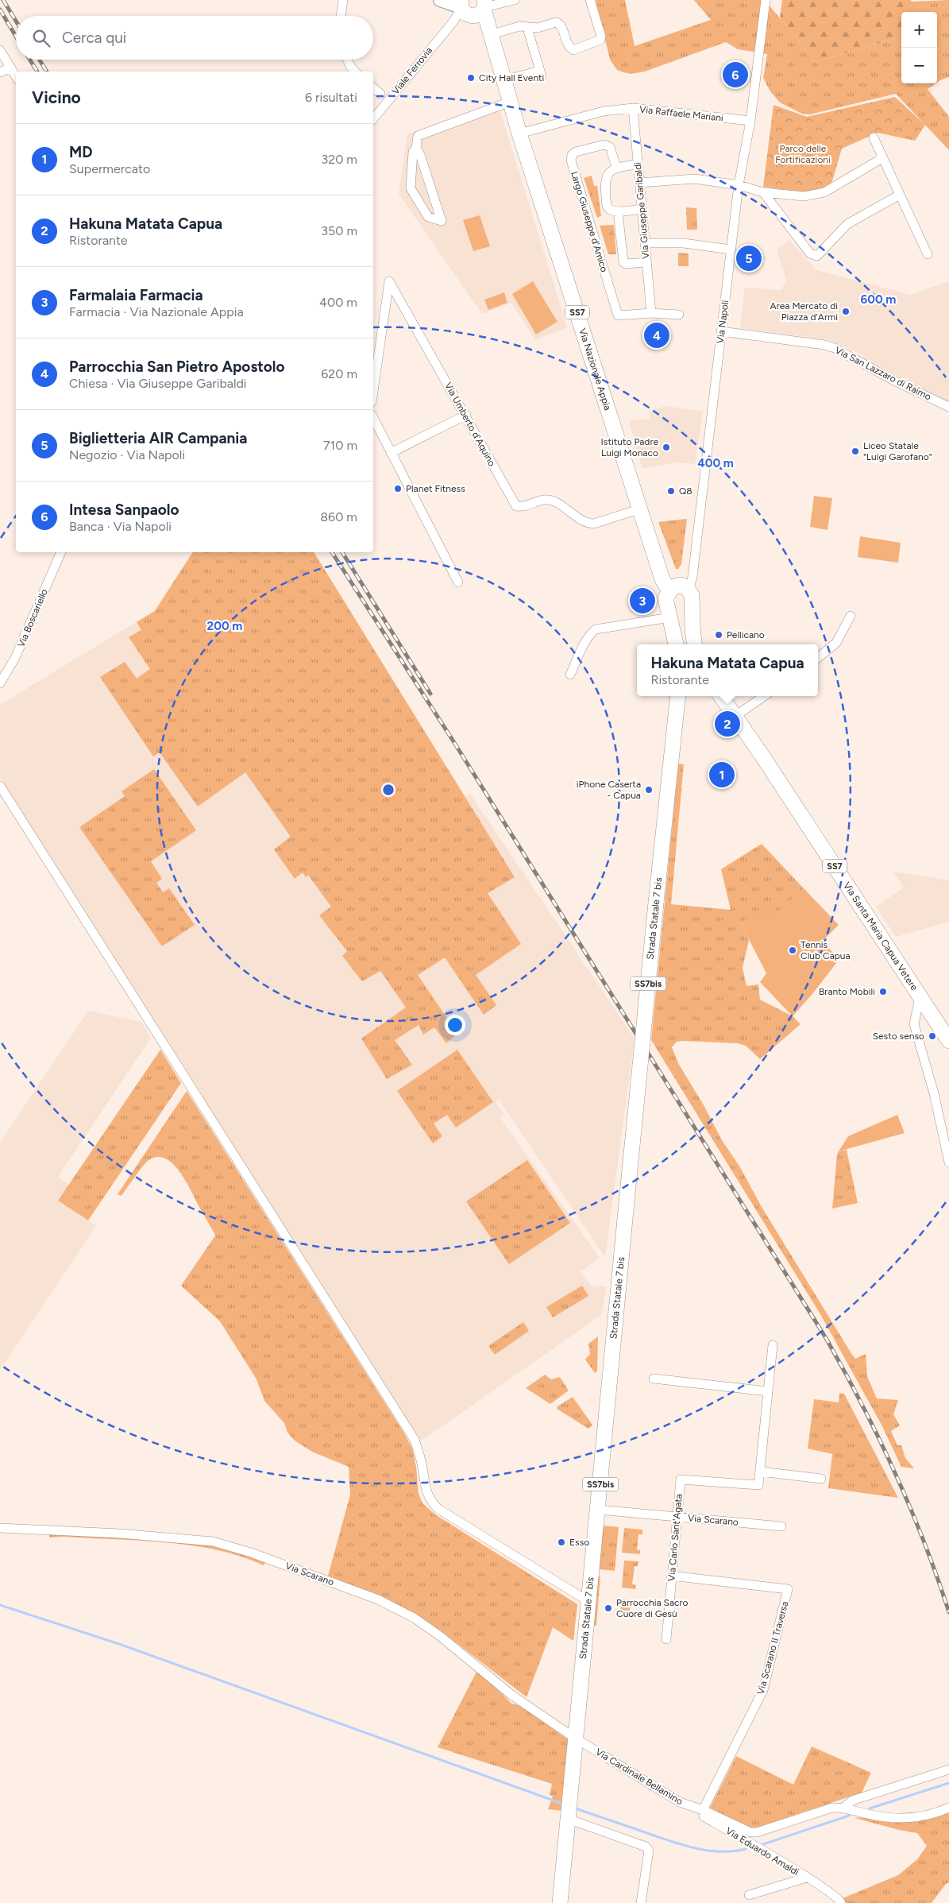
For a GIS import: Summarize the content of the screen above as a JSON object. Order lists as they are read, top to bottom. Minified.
{"streets":{"main road":["SS7","Via Nazionale Appia","Strada Statale 7 bis","Via Santa Maria Capua Vetere","SS7bis"],"street":["Viale Ferrovia","Via Raffaele Mariani","Via Giuseppe Garibaldi","Largo Giuseppe d'Amico","Via Napoli","Via San Lazzaro di Raimo","Via Umberto d'Aquino","Via Boscariello","Via Scarano","Via Carlo Sant'Agata","Via Scarano II Traversa","Via Cardinale Bellamino","Via Eduardo Amaldi"]},"crossings":[["Viale Ferrovia","Via Nazionale Appia"],["Via Raffaele Mariani","Via Giuseppe Garibaldi"],["Via Raffaele Mariani","Via Napoli"],["Via Raffaele Mariani","Via Nazionale Appia"],["Via Giuseppe Garibaldi","Largo Giuseppe d'Amico"],["Via Napoli","Via San Lazzaro di Raimo"],["Via Nazionale Appia","Via Umberto d'Aquino"],["Strada Statale 7 bis","Via Scarano"],["Strada Statale 7 bis","Via Cardinale Bellamino"],["Via Scarano","Via Carlo Sant'Agata"],["Via Scarano","Via Cardinale Bellamino"],["Via Carlo Sant'Agata","Via Scarano II Traversa"],["Via Scarano II Traversa","Via Cardinale Bellamino"],["Via Cardinale Bellamino","Via Eduardo Amaldi"]],"parks":["Parco delle Fortificazioni"],"places":["City Hall Eventi","Area Mercato di Piazza d'Armi","Istituto Padre Luigi Monaco","Liceo Statale \"Luigi Garofano\"","Planet Fitness","Q8","Pellicano","iPhone Caserta - Capua","Tennis Club Capua","Branto Mobili","Sesto senso","Esso","Parrocchia Sacro Cuore di Gesù"],"page":{"map_buttons":["+","−"],"search":"Cerca qui","pins":["6","5","4","3","2","1"],"heading":["Vicino","6 risultati"],"list":[{"mark":"1","name":"MD","note":"Supermercato","value":"320 m"},{"mark":"2","name":"Hakuna Matata Capua","note":"Ristorante","value":"350 m"},{"mark":"3","name":"Farmalaia Farmacia","note":"Farmacia · Via Nazionale Appia","value":"400 m"},{"mark":"4","name":"Parrocchia San Pietro Apostolo","note":"Chiesa · Via Giuseppe Garibaldi","value":"620 m"},{"mark":"5","name":"Biglietteria AIR Campania","note":"Negozio · Via Napoli","value":"710 m"},{"mark":"6","name":"Intesa Sanpaolo","note":"Banca · Via Napoli","value":"860 m"}],"popup":["Hakuna Matata Capua","Ristorante"]},"rings":["600 m","400 m","200 m"]}
